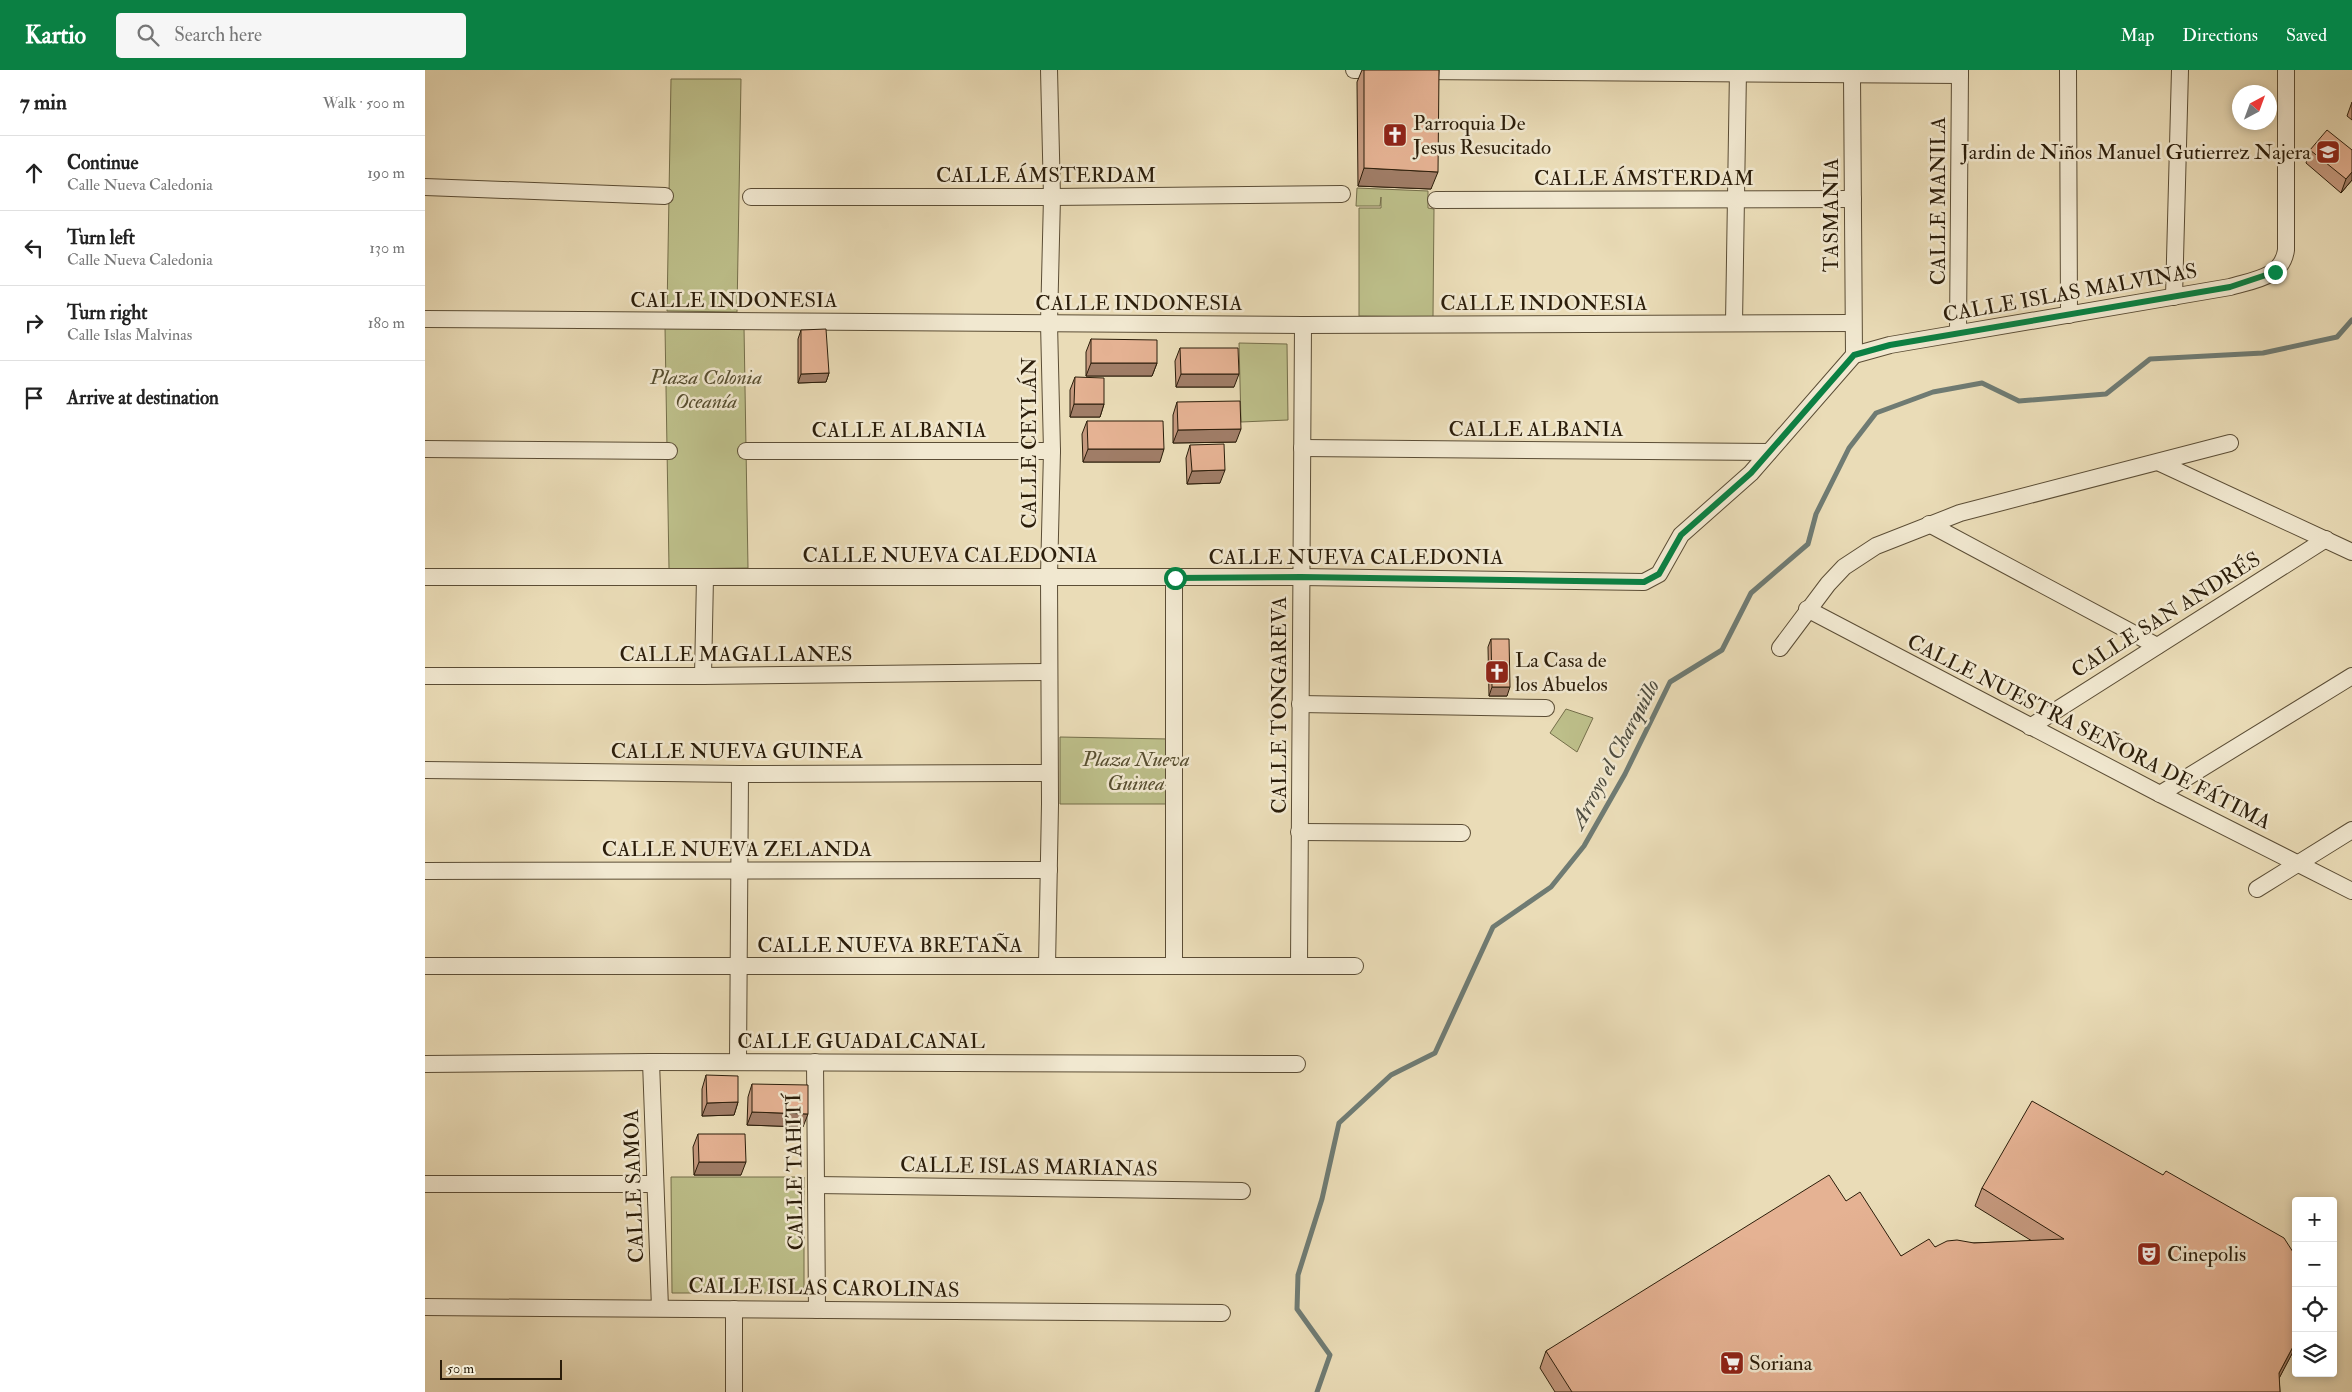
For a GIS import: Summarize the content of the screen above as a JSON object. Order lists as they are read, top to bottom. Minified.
{"streets":{"street":["CALLE ÁMSTERDAM","CALLE MANILA","TASMANIA","CALLE ISLAS MALVINAS","CALLE INDONESIA","CALLE ALBANIA","CALLE CEYLÁN","CALLE NUEVA CALEDONIA","CALLE SAN ANDRÉS","CALLE MAGALLANES","CALLE TONGAREVA","CALLE NUESTRA SEÑORA DE FÁTIMA","CALLE NUEVA GUINEA","CALLE NUEVA ZELANDA","CALLE NUEVA BRETAÑA","CALLE GUADALCANAL","CALLE ISLAS MARIANAS","CALLE TAHITÍ","CALLE SAMOA","CALLE ISLAS CAROLINAS"]},"crossings":[["CALLE ÁMSTERDAM","TASMANIA"],["CALLE ÁMSTERDAM","CALLE CEYLÁN"],["CALLE MANILA","CALLE ISLAS MALVINAS"],["TASMANIA","CALLE ISLAS MALVINAS"],["TASMANIA","CALLE INDONESIA"],["TASMANIA","CALLE NUEVA CALEDONIA"],["CALLE ISLAS MALVINAS","CALLE NUEVA CALEDONIA"],["CALLE INDONESIA","CALLE CEYLÁN"],["CALLE INDONESIA","CALLE TONGAREVA"],["CALLE ALBANIA","CALLE CEYLÁN"],["CALLE ALBANIA","CALLE NUEVA CALEDONIA"],["CALLE ALBANIA","CALLE TONGAREVA"],["CALLE CEYLÁN","CALLE NUEVA CALEDONIA"],["CALLE CEYLÁN","CALLE MAGALLANES"],["CALLE CEYLÁN","CALLE NUEVA GUINEA"],["CALLE CEYLÁN","CALLE NUEVA ZELANDA"],["CALLE CEYLÁN","CALLE NUEVA BRETAÑA"],["CALLE NUEVA CALEDONIA","CALLE TONGAREVA"],["CALLE SAN ANDRÉS","CALLE NUESTRA SEÑORA DE FÁTIMA"],["CALLE TONGAREVA","CALLE NUEVA BRETAÑA"],["CALLE GUADALCANAL","CALLE TAHITÍ"],["CALLE GUADALCANAL","CALLE SAMOA"],["CALLE ISLAS MARIANAS","CALLE TAHITÍ"],["CALLE TAHITÍ","CALLE ISLAS CAROLINAS"],["CALLE SAMOA","CALLE ISLAS CAROLINAS"]],"water":["Arroyo el Charquillo"],"parks":["Plaza Colonia Oceanía","Plaza Nueva Guinea"],"places":{"church":["Parroquia De Jesus Resucitado","La Casa de los Abuelos"],"school or university":["Jardin de Niños Manuel Gutierrez Najera"],"theatre":["Cinepolis"],"supermarket":["Soriana"]},"scale_bar":"50 m","north":"top right","page":{"header":"Kartio","search":"Search here","nav":["Map","Directions","Saved"],"heading":["7 min","Walk · 500 m"],"list":[["Continue","Calle Nueva Caledonia","190 m"],["Turn left","Calle Nueva Caledonia","130 m"],["Turn right","Calle Islas Malvinas","180 m"],"Arrive at destination"],"map_buttons":["+","−"],"scale":"50 m"}}
